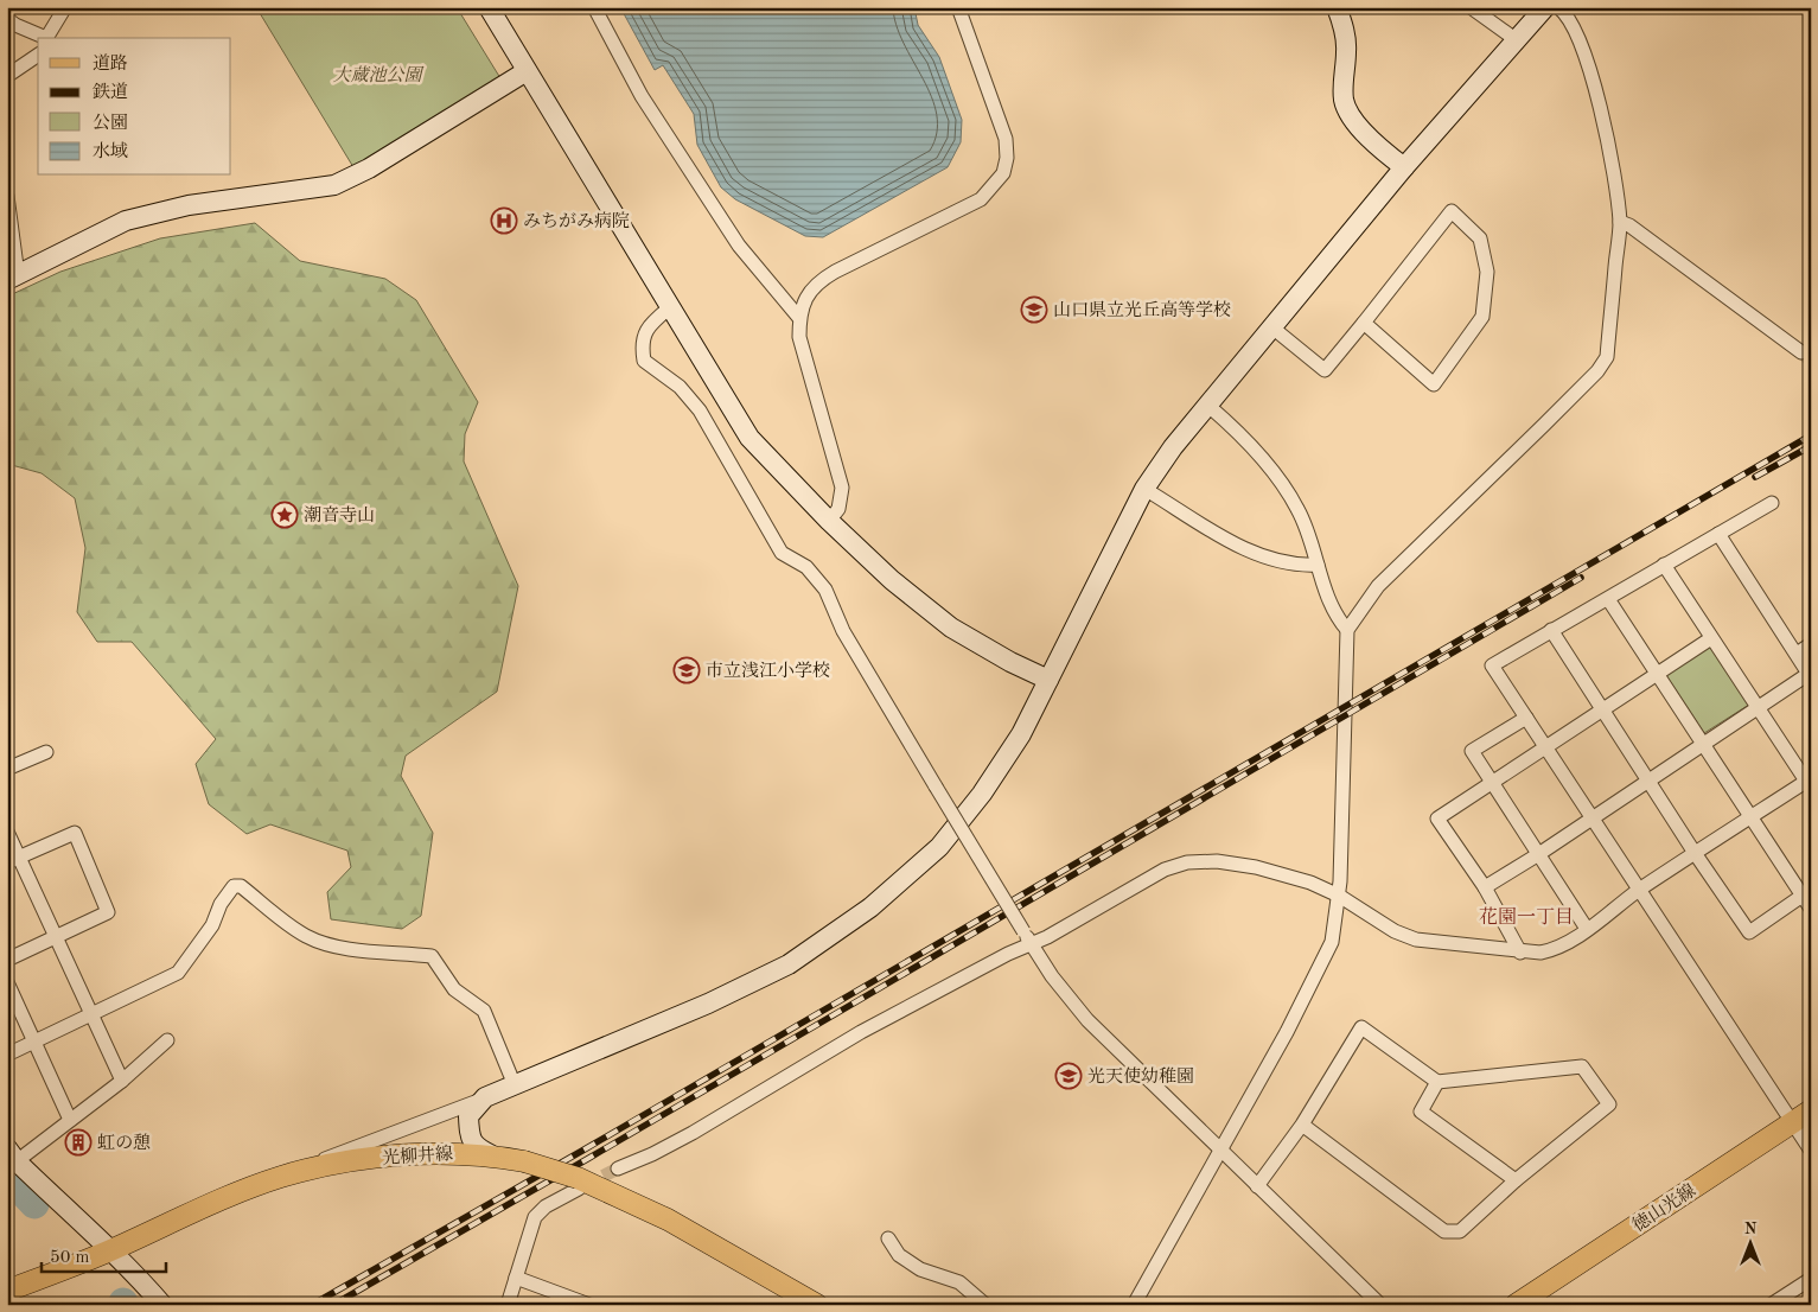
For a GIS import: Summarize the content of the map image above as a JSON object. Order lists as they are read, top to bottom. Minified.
{"streets":{"main road":["光柳井線","徳山光線"]},"districts":["花園一丁目"],"parks":["大蔵池公園"],"places":{"hospital":["みちがみ病院"],"school or university":["山口県立光丘高等学校","市立浅江小学校","光天使幼稚園"],"place":["潮音寺山"],"building":["虹の憩"]},"legend":["道路","鉄道","公園","水域"],"scale_bar":"50 m","north":"top"}
